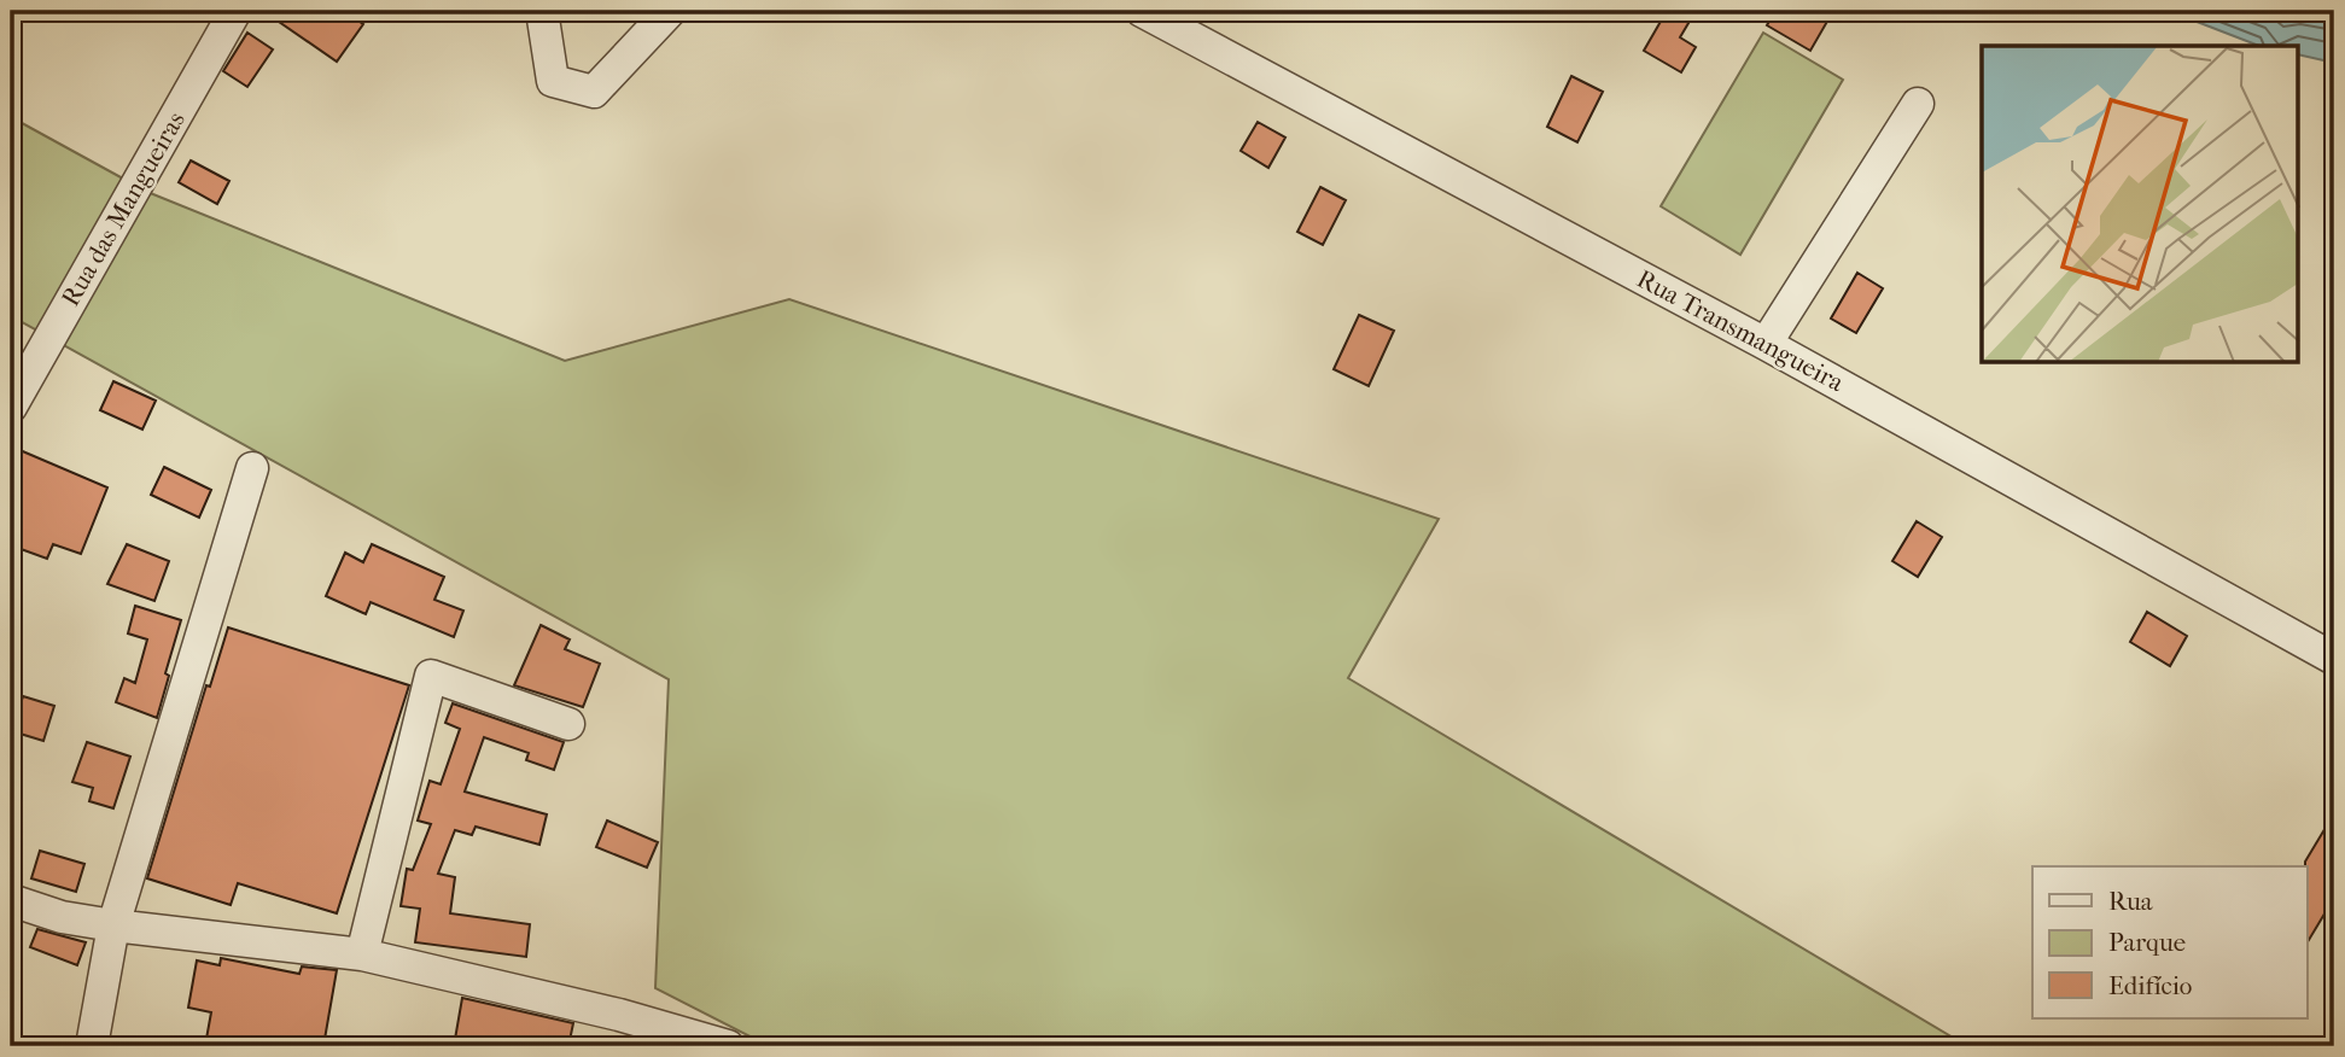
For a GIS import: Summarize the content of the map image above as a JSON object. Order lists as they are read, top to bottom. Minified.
{"streets":{"street":["Rua das Mangueiras","Rua Transmangueira"]},"legend":["Rua","Parque","Edifício"]}
